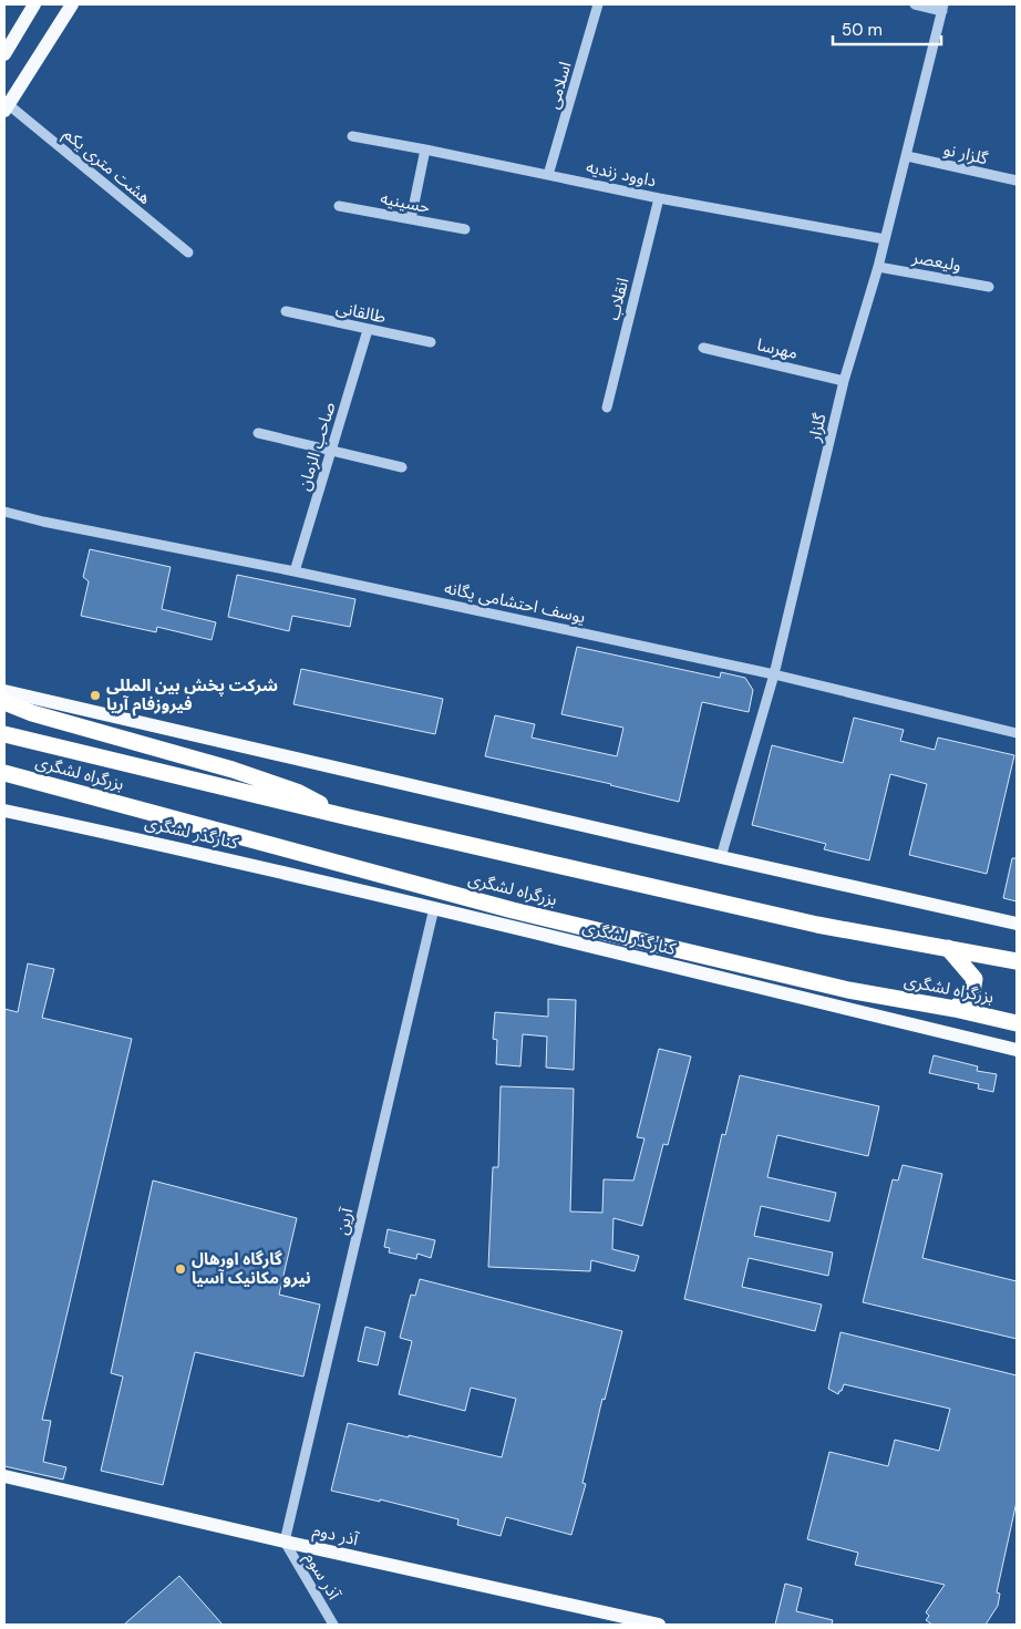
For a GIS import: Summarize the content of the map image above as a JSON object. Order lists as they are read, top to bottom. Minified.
{"streets":{"highway":["بزرگراه لشگری"],"main road":["کنارگذر لشگری","آذر دوم"],"street":["اسلامی","گلزار نو","هشت متری یکم","داوود زندیه","حسینیه","ولیعصر","انقلاب","طالقانی","مهرسا","گلزار","صاحب الزمان","یوسف احتشامی یگانه","آرین","آذر سوم"]},"crossings":[["اسلامی","داوود زندیه"],["گلزار نو","گلزار"],["داوود زندیه","انقلاب"],["داوود زندیه","گلزار"],["ولیعصر","گلزار"],["طالقانی","صاحب الزمان"],["مهرسا","گلزار"],["گلزار","یوسف احتشامی یگانه"],["صاحب الزمان","یوسف احتشامی یگانه"],["کنارگذر لشگری","آرین"],["آرین","آذر دوم"],["آرین","آذر سوم"],["آذر دوم","آذر سوم"]],"places":["شرکت پخش بین المللی فیروزفام آریا","گارگاه اورهال نیرو مکانیک آسیا"],"scale_bar":"50 m"}
